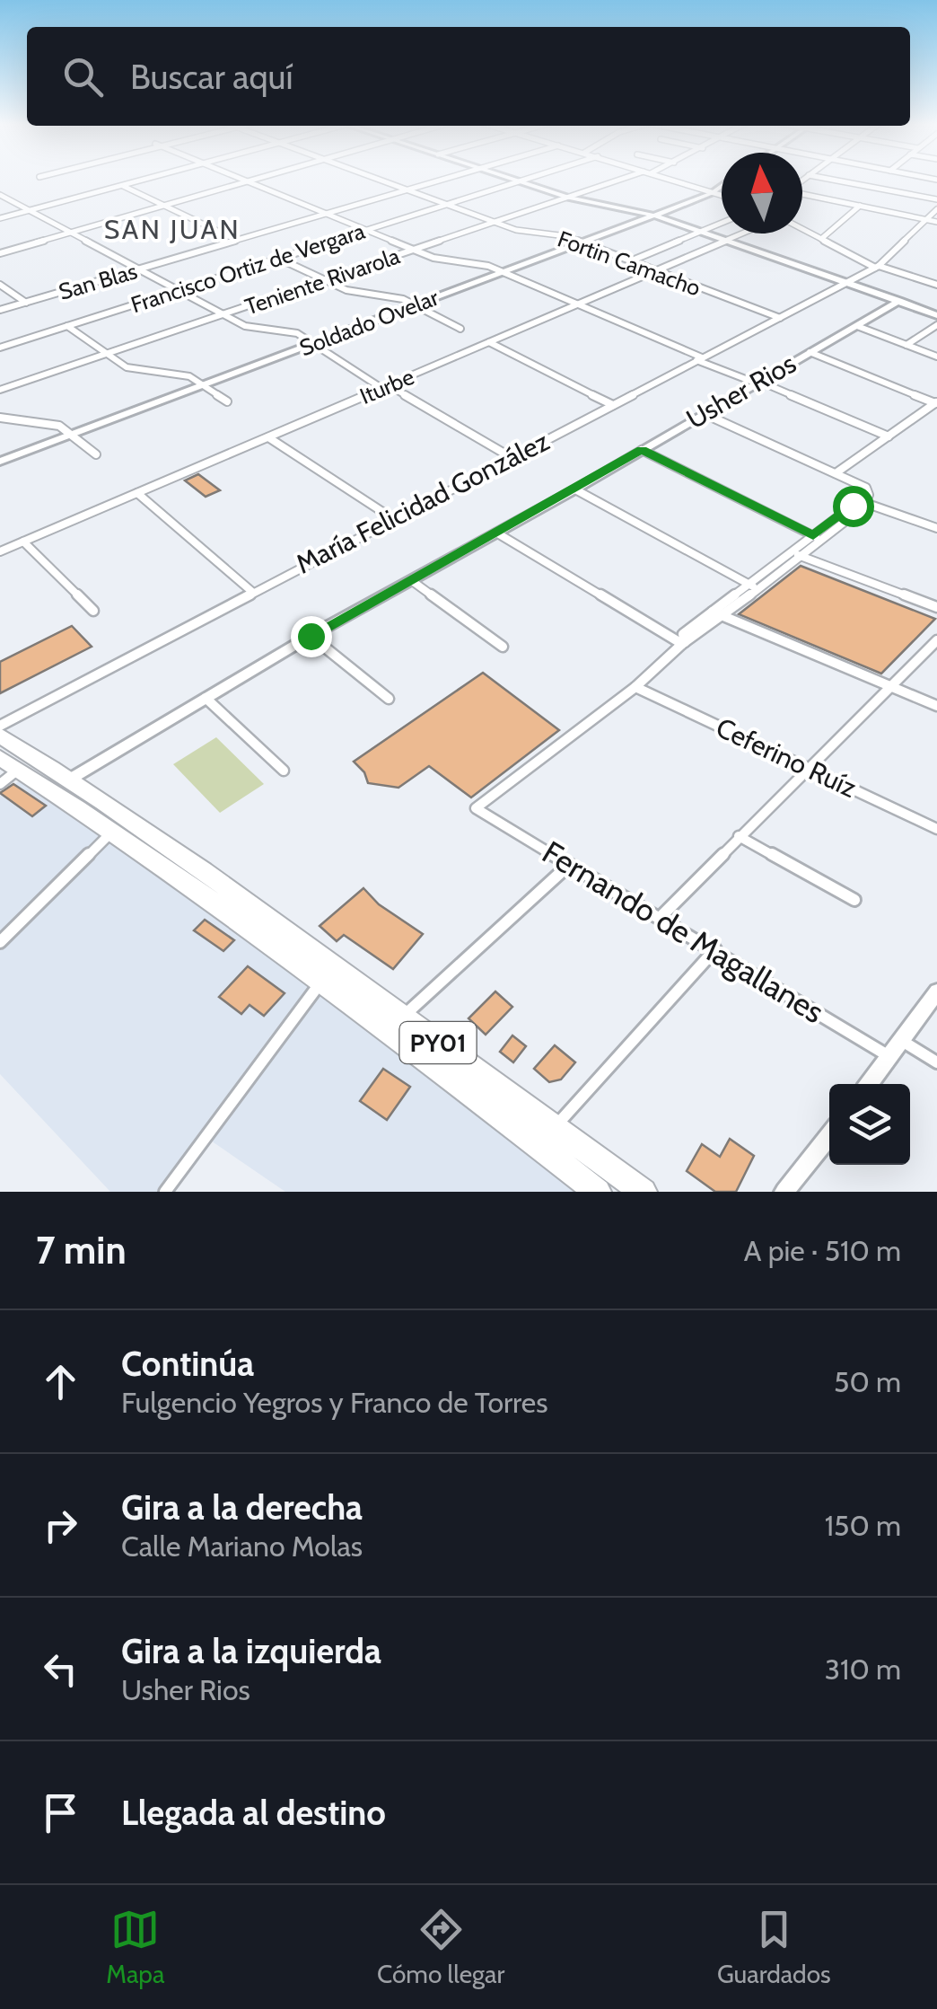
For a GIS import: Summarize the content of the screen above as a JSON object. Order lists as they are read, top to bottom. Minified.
{"streets":{"highway":["PY01"],"street":["Fortin Camacho","Francisco Ortiz de Vergara","San Blas","Teniente Rivarola","Soldado Ovelar","Iturbe","Usher Rios","María Felicidad González","Ceferino Ruíz","Fernando de Magallanes"]},"crossings":[["Fortin Camacho","Francisco Ortiz de Vergara"],["Fortin Camacho","San Blas"],["Fortin Camacho","Teniente Rivarola"],["Fortin Camacho","Soldado Ovelar"],["Fortin Camacho","Iturbe"],["Fortin Camacho","María Felicidad González"],["Usher Rios","PY01"],["Ceferino Ruíz","Fernando de Magallanes"]],"districts":["SAN JUAN"],"north":"top","page":{"search":"Buscar aquí","heading":["7 min","A pie · 510 m"],"list":[["Continúa","Fulgencio Yegros y Franco de Torres","50 m"],["Gira a la derecha","Calle Mariano Molas","150 m"],["Gira a la izquierda","Usher Rios","310 m"],"Llegada al destino"],"nav":["Mapa","Cómo llegar","Guardados"]}}
